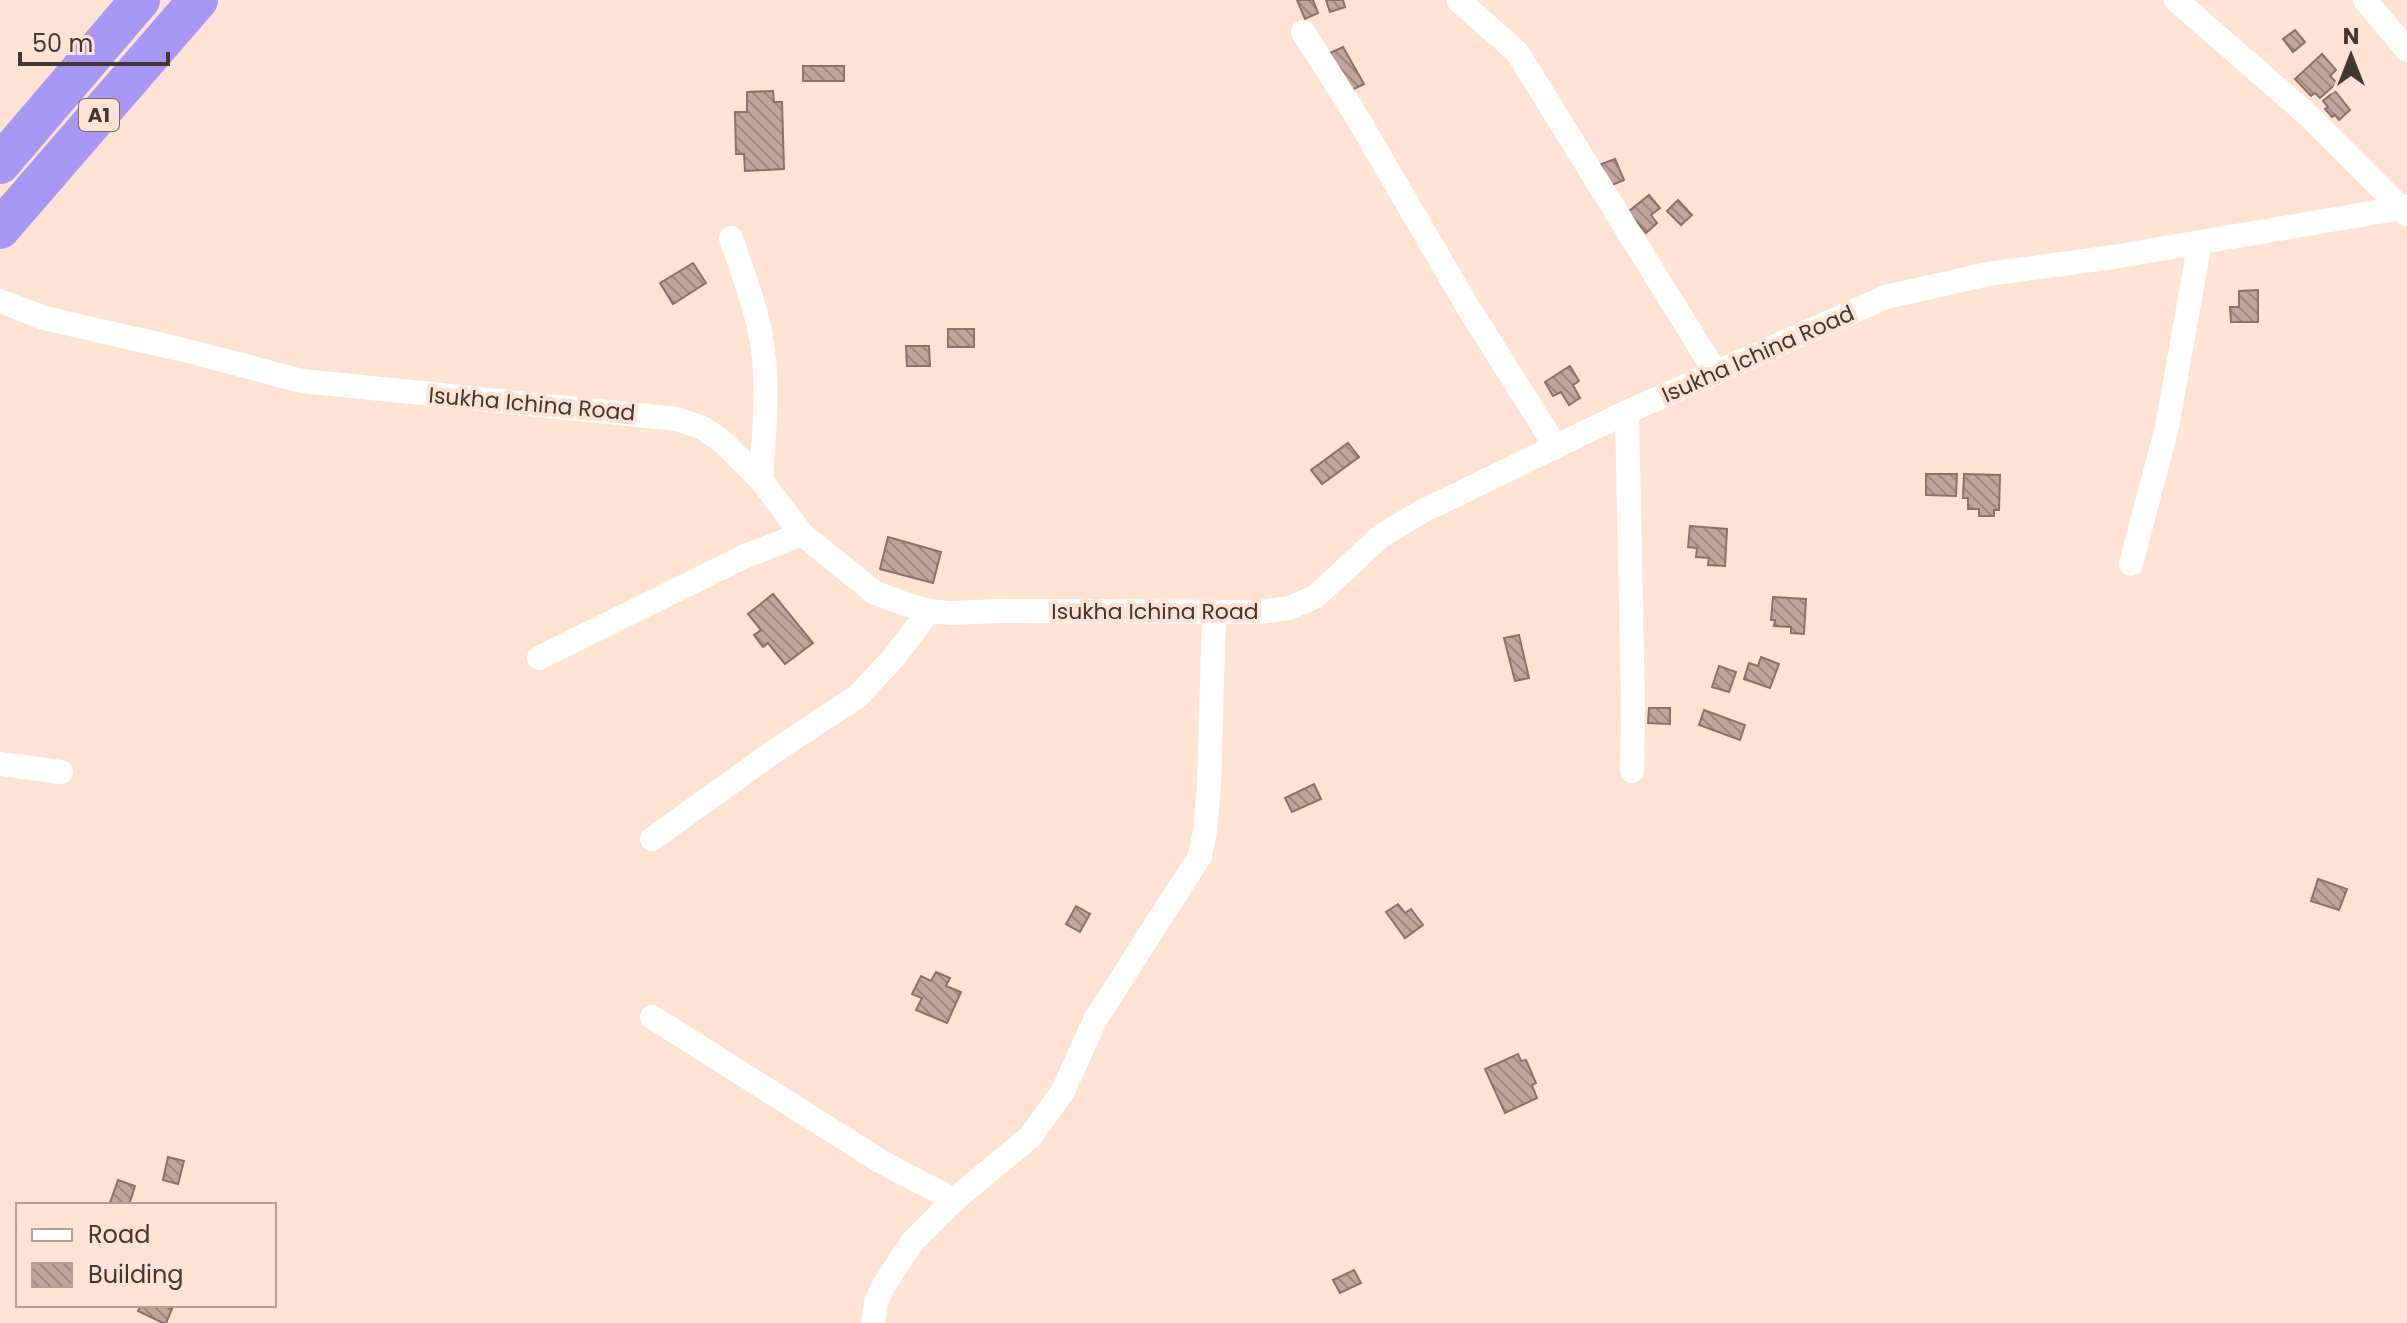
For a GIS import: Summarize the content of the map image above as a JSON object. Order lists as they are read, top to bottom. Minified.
{"streets":{"highway":["A1"],"street":["Isukha Ichina Road"]},"legend":["Road","Building"],"scale_bar":"50 m","north":"top"}
